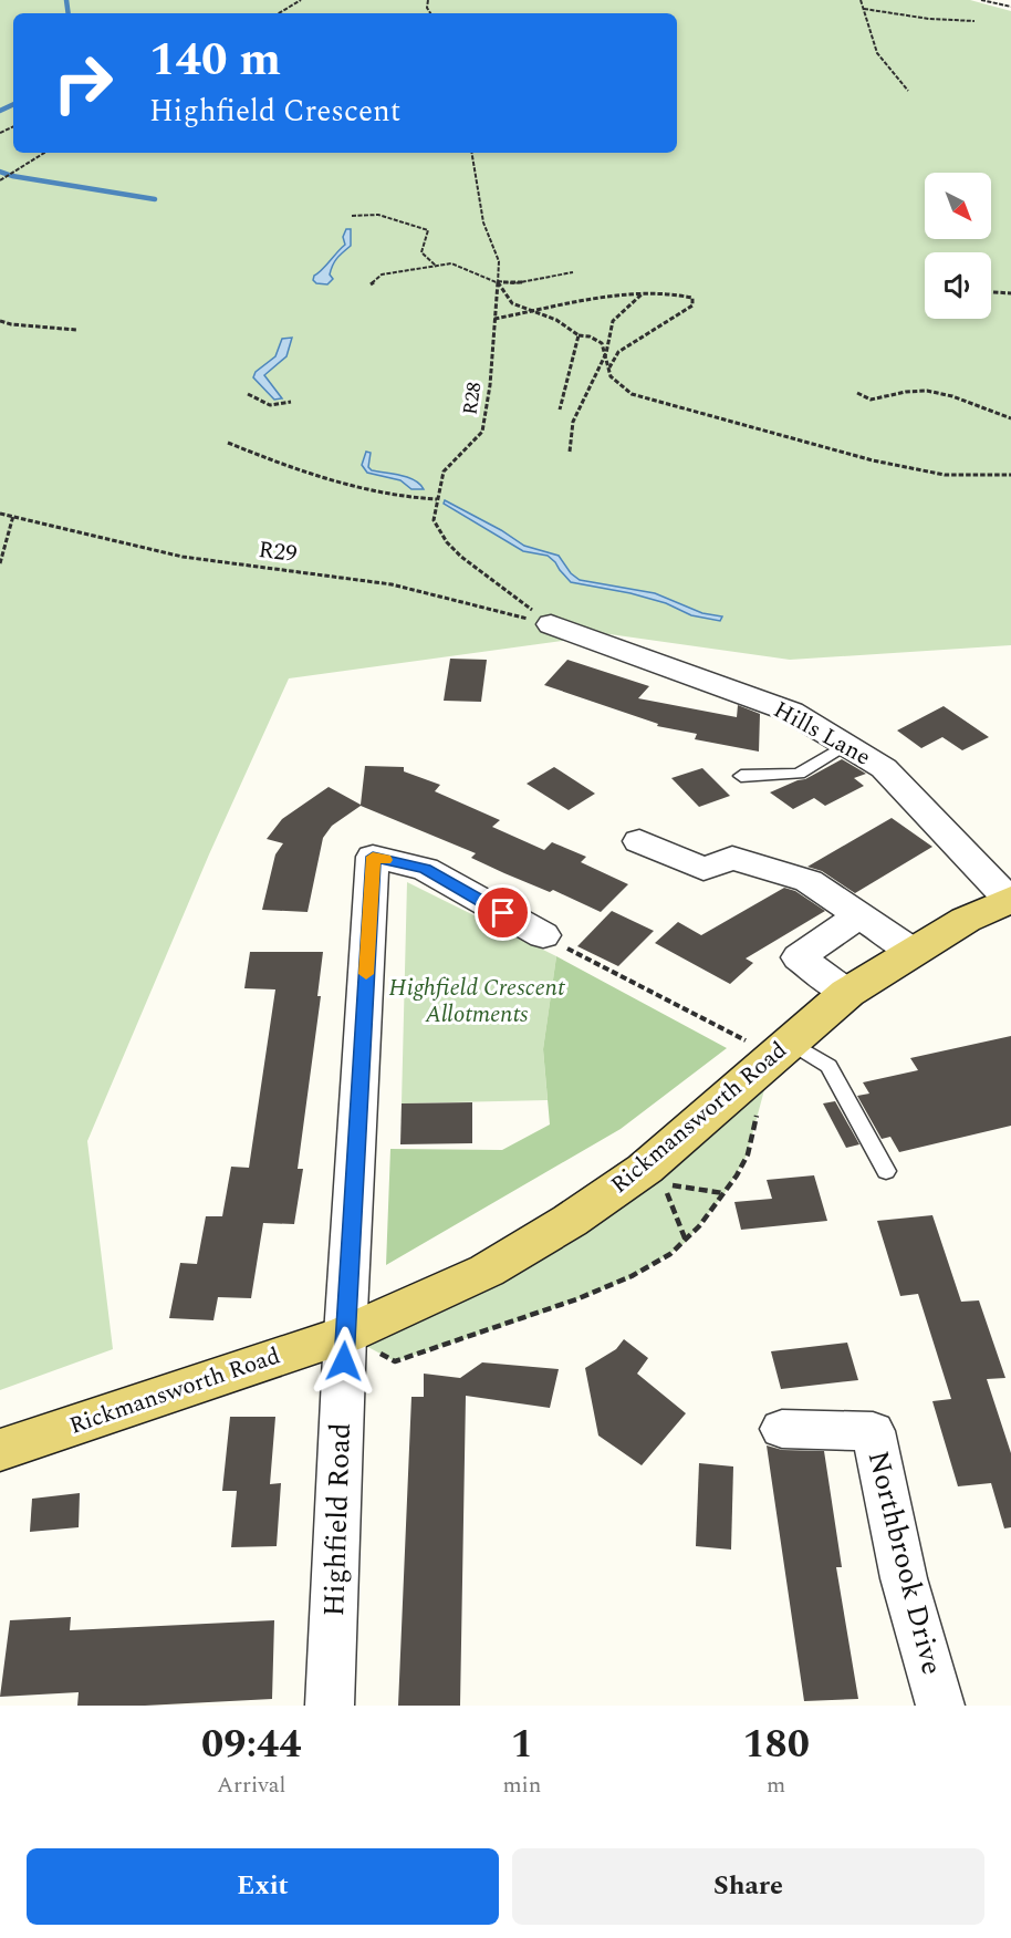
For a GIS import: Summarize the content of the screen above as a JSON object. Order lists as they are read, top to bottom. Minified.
{"streets":{"main road":["Rickmansworth Road"],"street":["Hills Lane","Highfield Road","Northbrook Drive"],"path":["R28","R29"]},"crossings":[["R28","R29"],["R28","Hills Lane"],["R29","Hills Lane"],["Hills Lane","Rickmansworth Road"],["Rickmansworth Road","Highfield Road"]],"parks":["Highfield Crescent Allotments"],"north":"bottom right","page":{"turn":["140 m","Highfield Crescent"],"eta":["09:44","Arrival","1","min","180","m"],"buttons":["Exit","Share"]}}
